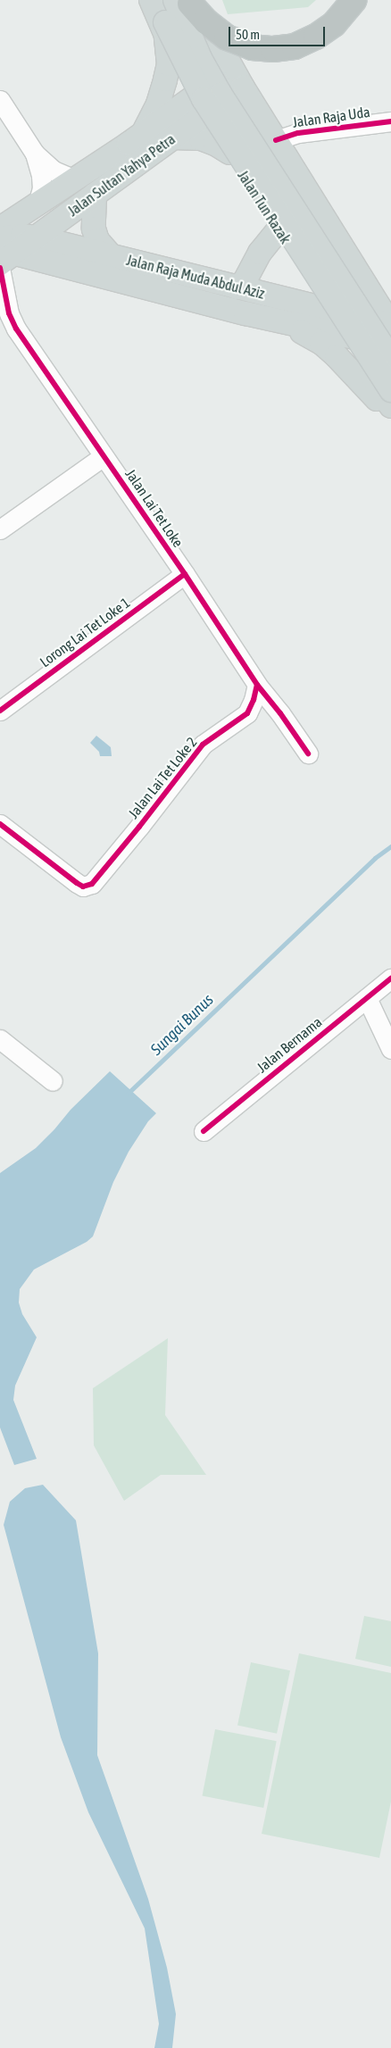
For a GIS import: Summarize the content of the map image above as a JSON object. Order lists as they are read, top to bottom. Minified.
{"streets":{"main road":["Jalan Sultan Yahya Petra","Jalan Tun Razak","Jalan Raja Muda Abdul Aziz"],"street":["Jalan Raja Uda","Jalan Lai Tet Loke","Lorong Lai Tet Loke 1","Jalan Lai Tet Loke 2","Jalan Bernama"]},"crossings":[["Jalan Sultan Yahya Petra","Jalan Tun Razak"],["Jalan Sultan Yahya Petra","Jalan Raja Muda Abdul Aziz"],["Jalan Tun Razak","Jalan Raja Muda Abdul Aziz"],["Jalan Raja Muda Abdul Aziz","Jalan Lai Tet Loke"],["Jalan Lai Tet Loke","Lorong Lai Tet Loke 1"],["Jalan Lai Tet Loke","Jalan Lai Tet Loke 2"]],"water":["Sungai Bunus"],"scale_bar":"50 m"}
